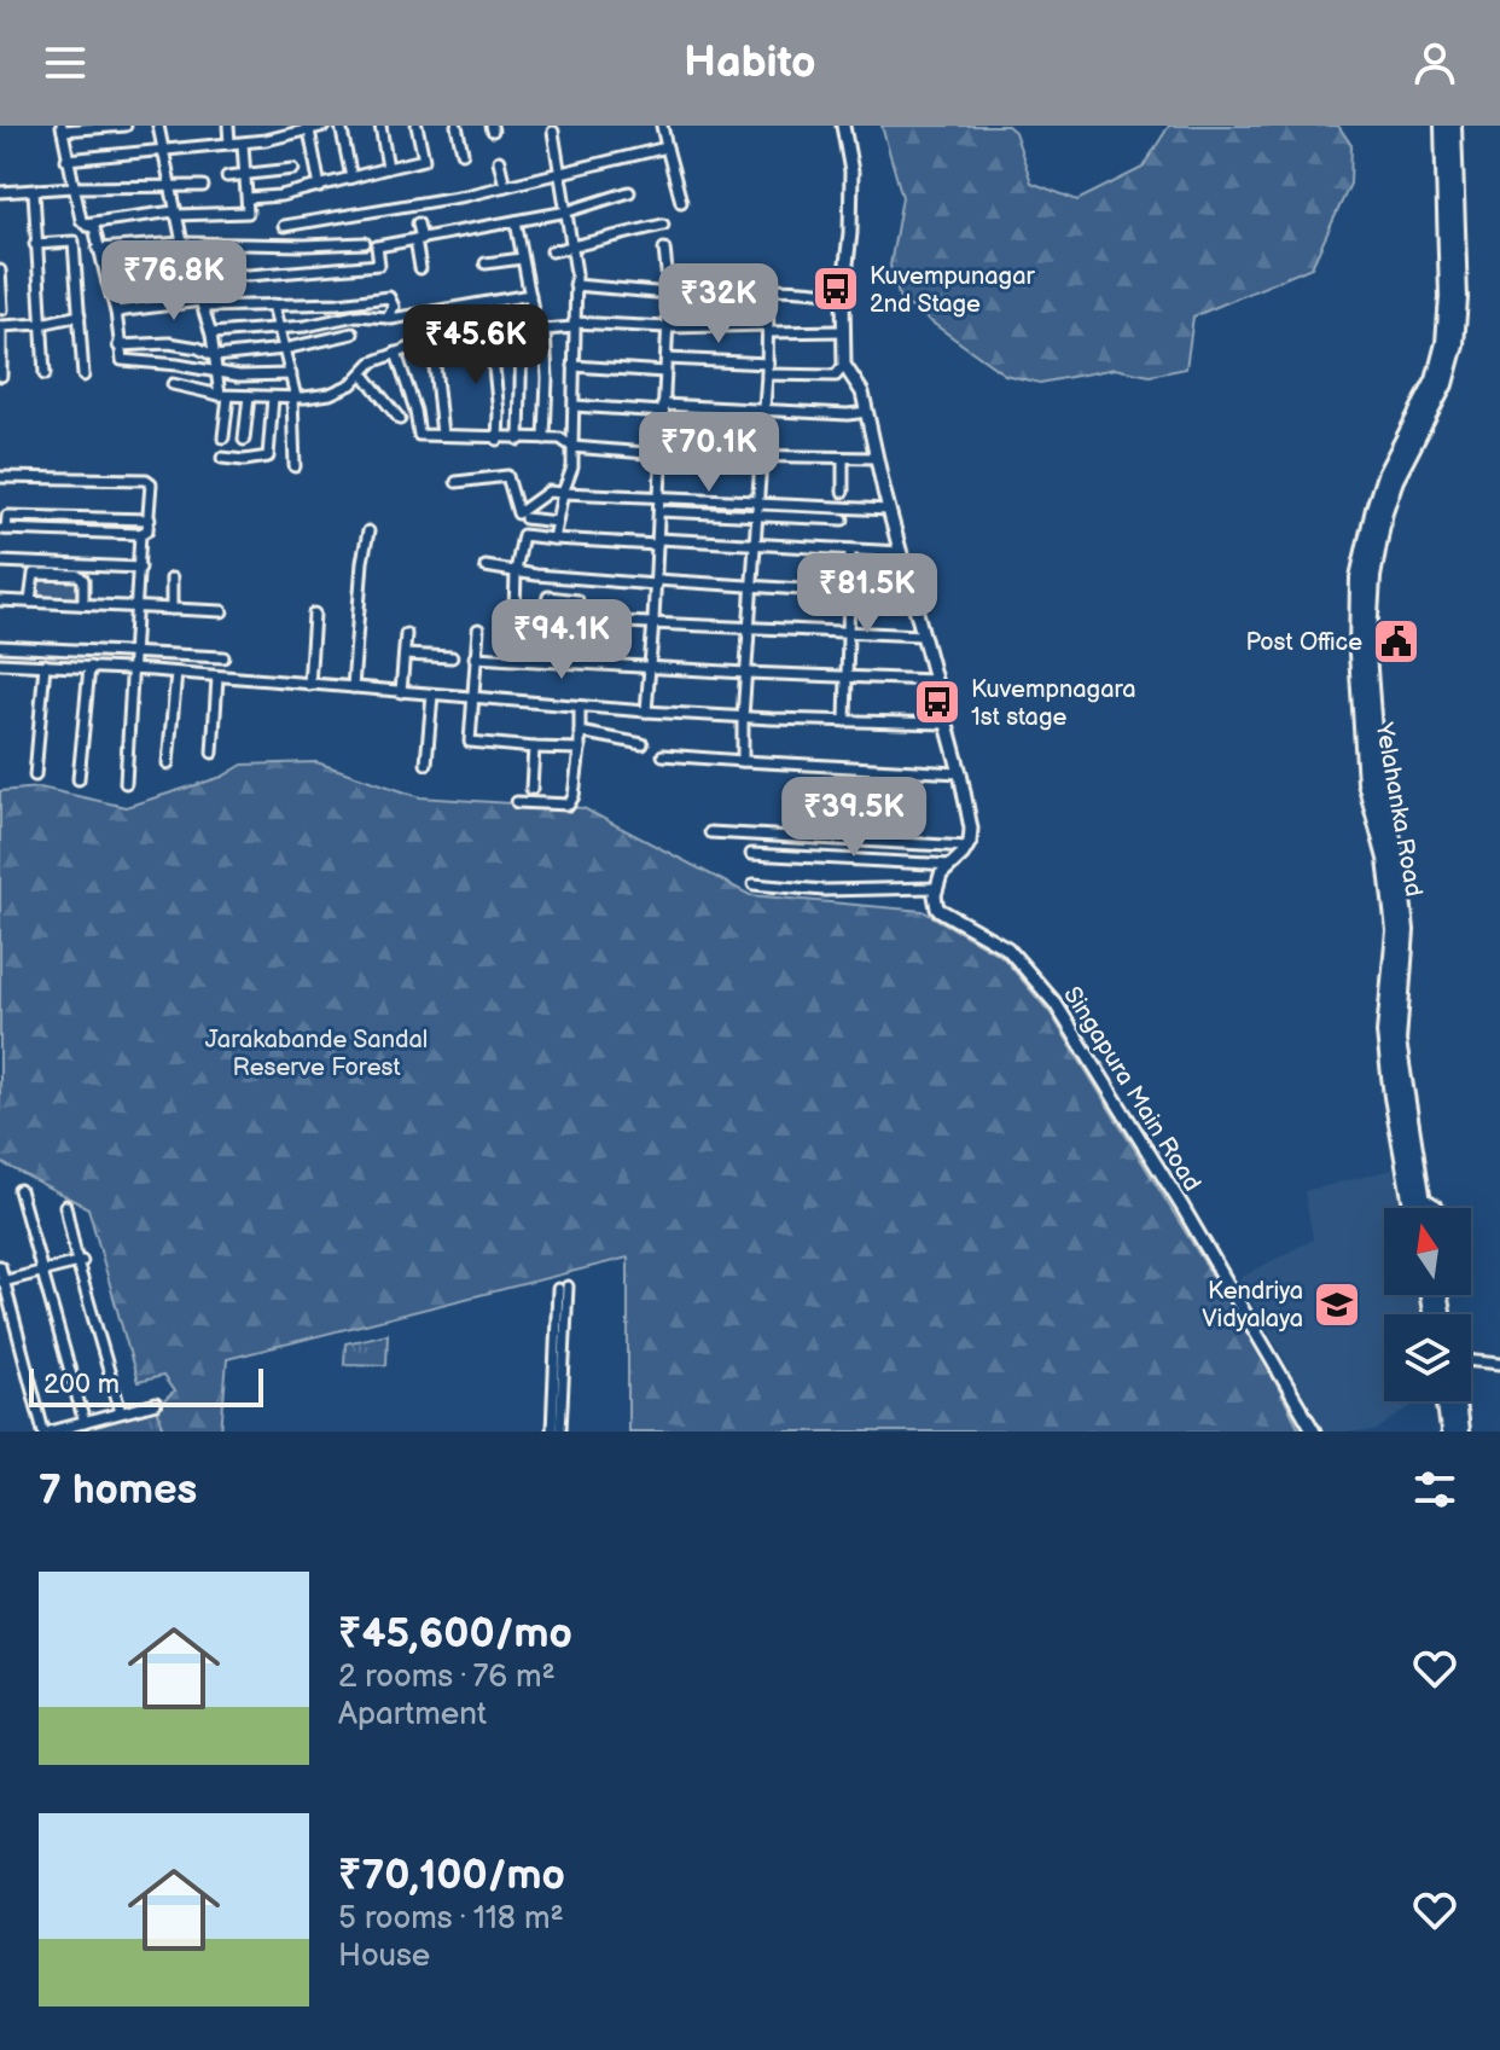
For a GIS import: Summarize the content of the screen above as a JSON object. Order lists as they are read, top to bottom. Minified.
{"streets":{"main road":["Yelahanka Road"],"street":["Singapura Main Road"]},"parks":["Jarakabande Sandal Reserve Forest"],"places":{"bus stop":["Kuvempunagar 2nd Stage","Kuvempnagara 1st stage"],"public building":["Post Office"],"school or university":["Kendriya Vidyalaya"]},"scale_bar":"200 m","north":"top","page":{"header":"Habito","price":["₹76.8K","₹32K","₹45.6K","₹70.1K","₹81.5K","₹94.1K","₹39.5K"],"scale":"200 m","heading":"7 homes","list":[{"name":"₹45,600/mo","note":"2 rooms · 76 m² · Apartment"},{"name":"₹70,100/mo","note":"5 rooms · 118 m² · House"}]}}
